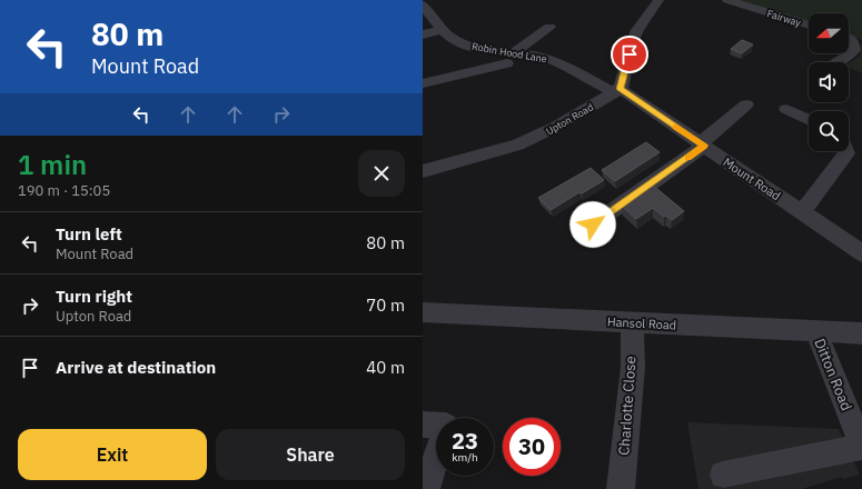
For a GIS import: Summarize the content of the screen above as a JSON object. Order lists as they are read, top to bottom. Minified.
{"streets":{"street":["Fairway","Robin Hood Lane","Upton Road","Mount Road","Hansol Road","Ditton Road","Charlotte Close"]},"crossings":[["Robin Hood Lane","Upton Road"],["Robin Hood Lane","Mount Road"],["Upton Road","Mount Road"],["Hansol Road","Ditton Road"],["Hansol Road","Charlotte Close"]],"north":"left","page":{"turn":["80 m","Mount Road"],"heading":["1 min","190 m · 15:05"],"list":[{"name":"Turn left","note":"Mount Road","value":"80 m"},{"name":"Turn right","note":"Upton Road","value":"70 m"},{"name":"Arrive at destination","value":"40 m"}],"speed":"23 km/h","limit":"30","buttons":["Exit","Share"]}}
